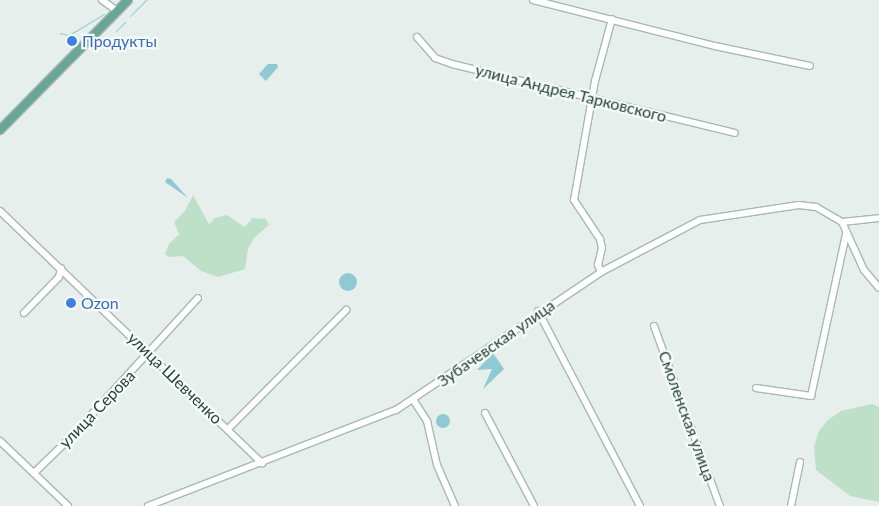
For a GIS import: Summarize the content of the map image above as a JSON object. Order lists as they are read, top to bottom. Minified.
{"streets":{"street":["улица Андрея Тарковского","Зубачевская улица","улица Шевченко","улица Серова","Смоленская улица"]},"crossings":[["Зубачевская улица","улица Шевченко"],["улица Шевченко","улица Серова"]],"places":["Продукты","Ozon"]}
